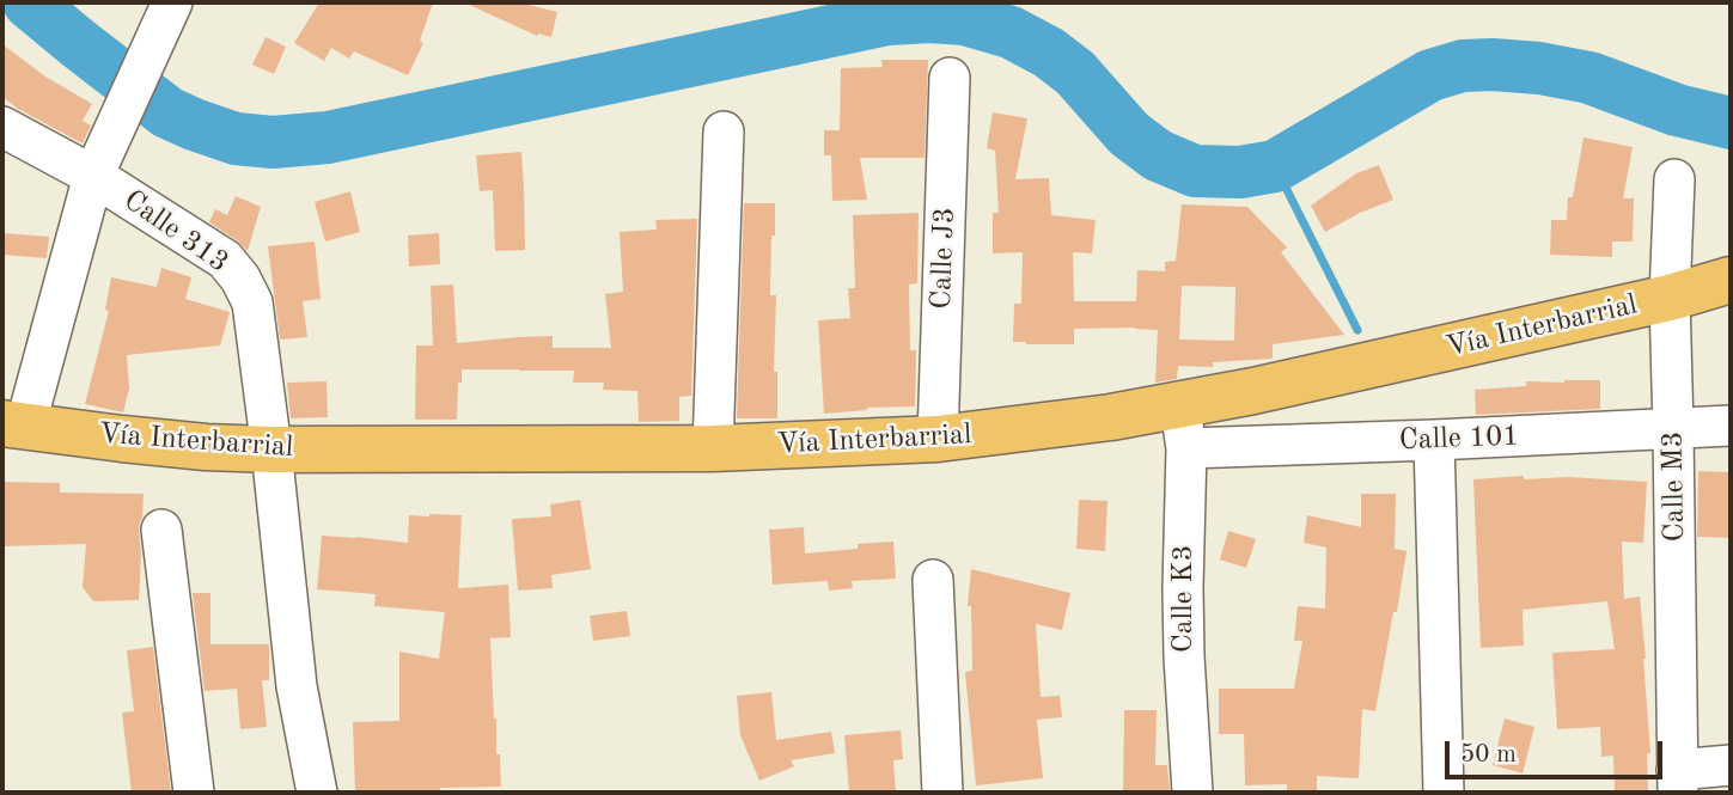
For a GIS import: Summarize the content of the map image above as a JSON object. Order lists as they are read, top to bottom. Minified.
{"streets":{"main road":["Vía Interbarrial"],"street":["Calle 313","Calle J3","Calle 101","Calle M3","Calle K3"]},"crossings":[["Calle 313","Vía Interbarrial"],["Calle J3","Vía Interbarrial"],["Vía Interbarrial","Calle 101"],["Vía Interbarrial","Calle M3"],["Vía Interbarrial","Calle K3"],["Calle 101","Calle M3"],["Calle 101","Calle K3"]],"scale_bar":"50 m"}
